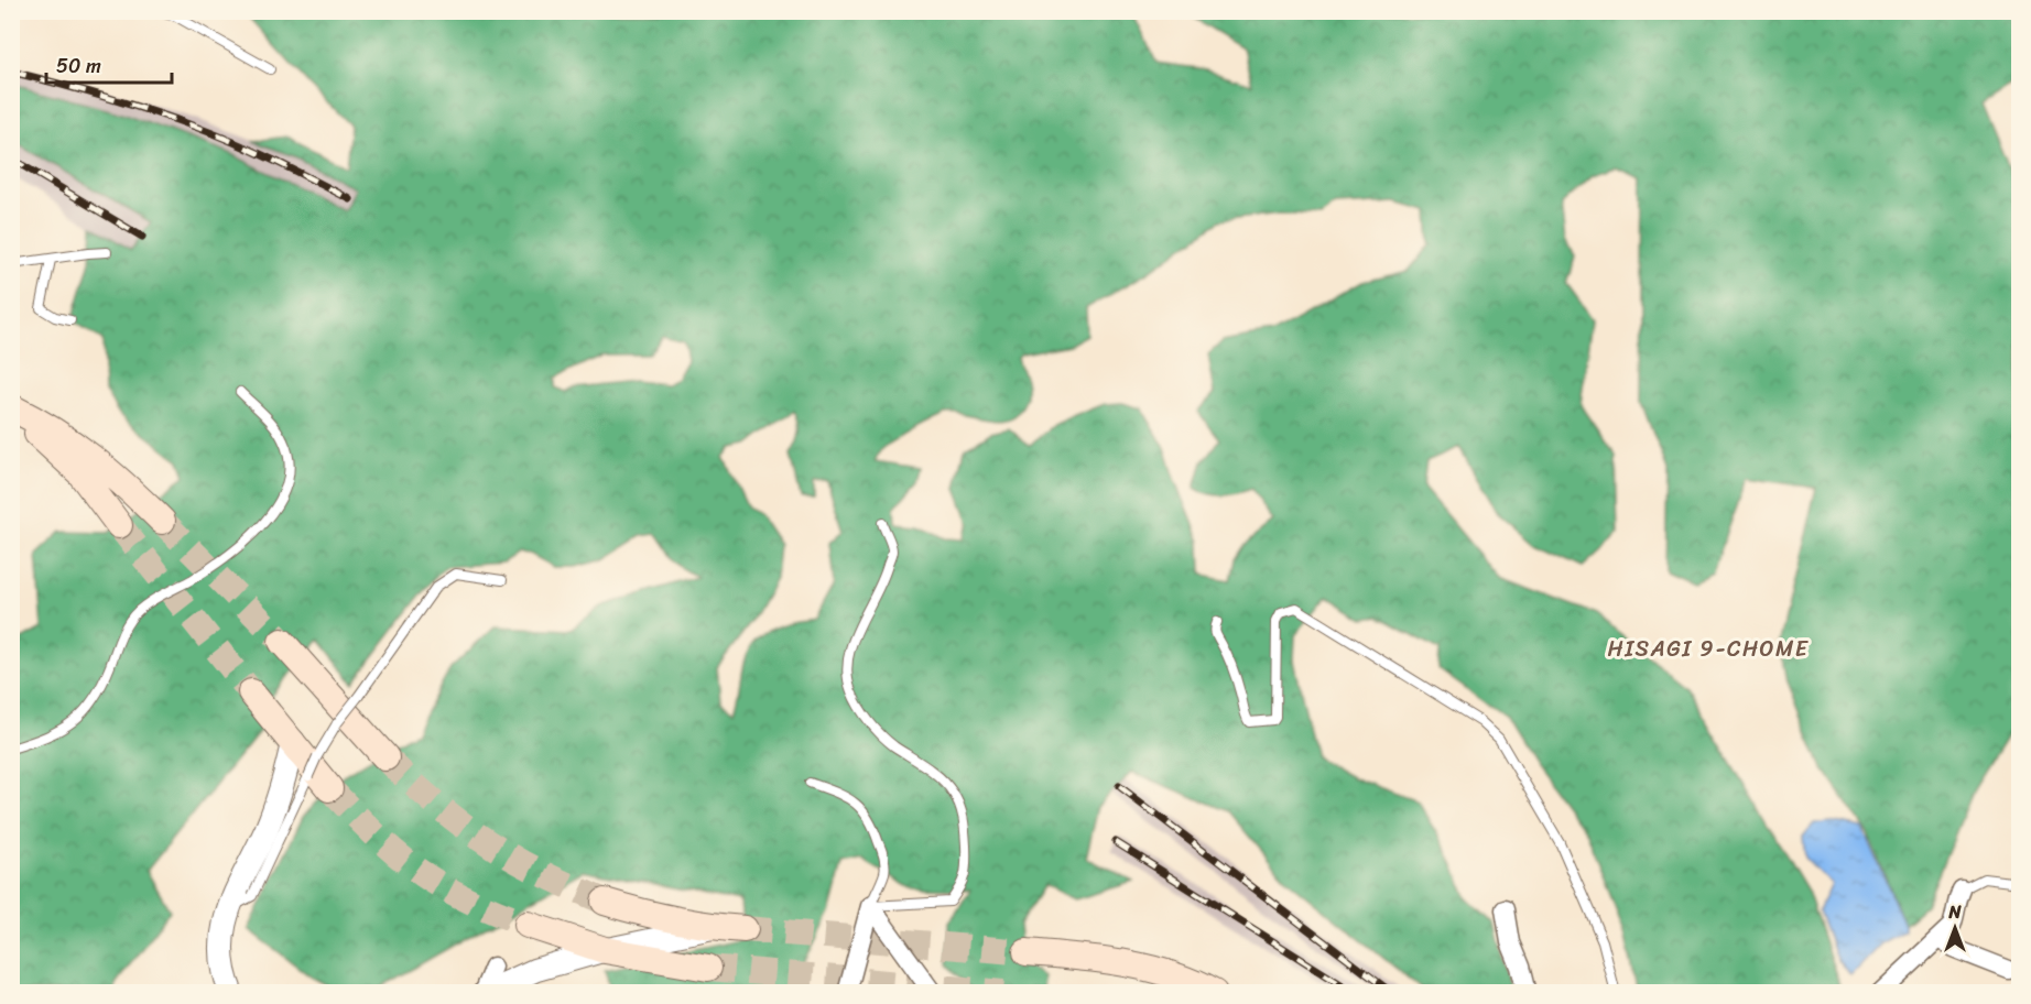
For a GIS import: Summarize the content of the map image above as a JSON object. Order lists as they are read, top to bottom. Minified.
{"districts":["HISAGI 9-CHOME"],"scale_bar":"50 m","north":"top"}
